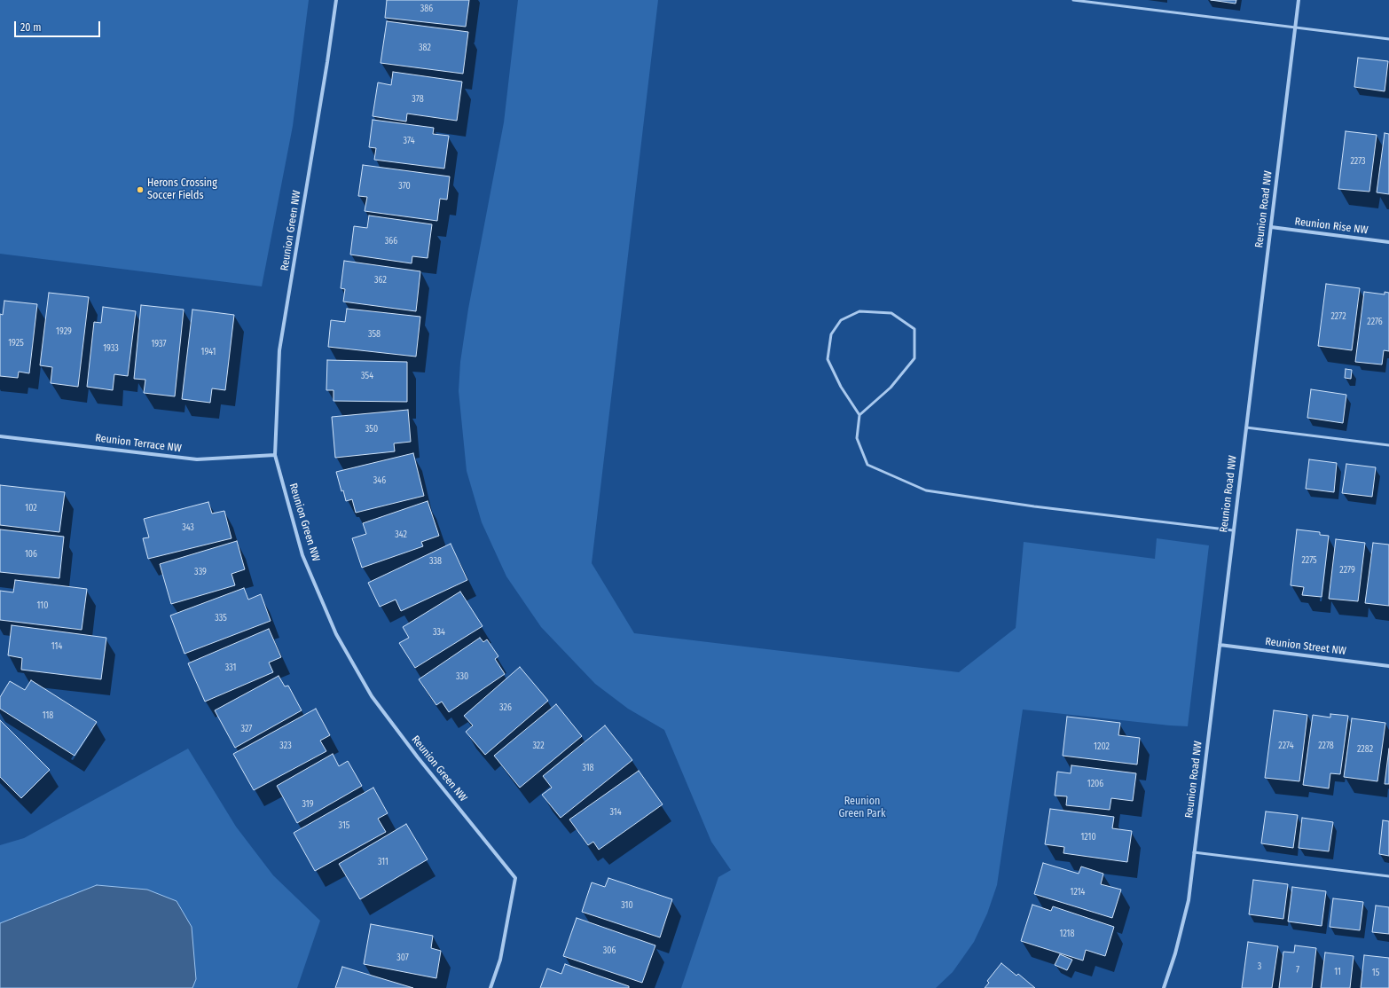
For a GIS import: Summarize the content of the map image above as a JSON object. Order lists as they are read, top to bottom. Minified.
{"streets":{"street":["Reunion Road NW","Reunion Rise NW","Reunion Green NW","Reunion Terrace NW","Reunion Street NW"]},"crossings":[["Reunion Road NW","Reunion Rise NW"],["Reunion Road NW","Reunion Street NW"],["Reunion Green NW","Reunion Terrace NW"]],"parks":["Reunion Green Park"],"places":["Herons Crossing Soccer Fields"],"house_numbers":["386","382","378","374","2273","370","366","362","2272","2276","1929","358","1925","1937","1933","1941","354","350","346","102","343","342","106","2275","338","2279","339","110","335","334","114","331","330","326","118","327","323","322","2274","2278","1202","2282","318","1206","319","314","315","1210","311","1214","310","1218","306","307","3","7","11","15"],"scale_bar":"20 m"}
